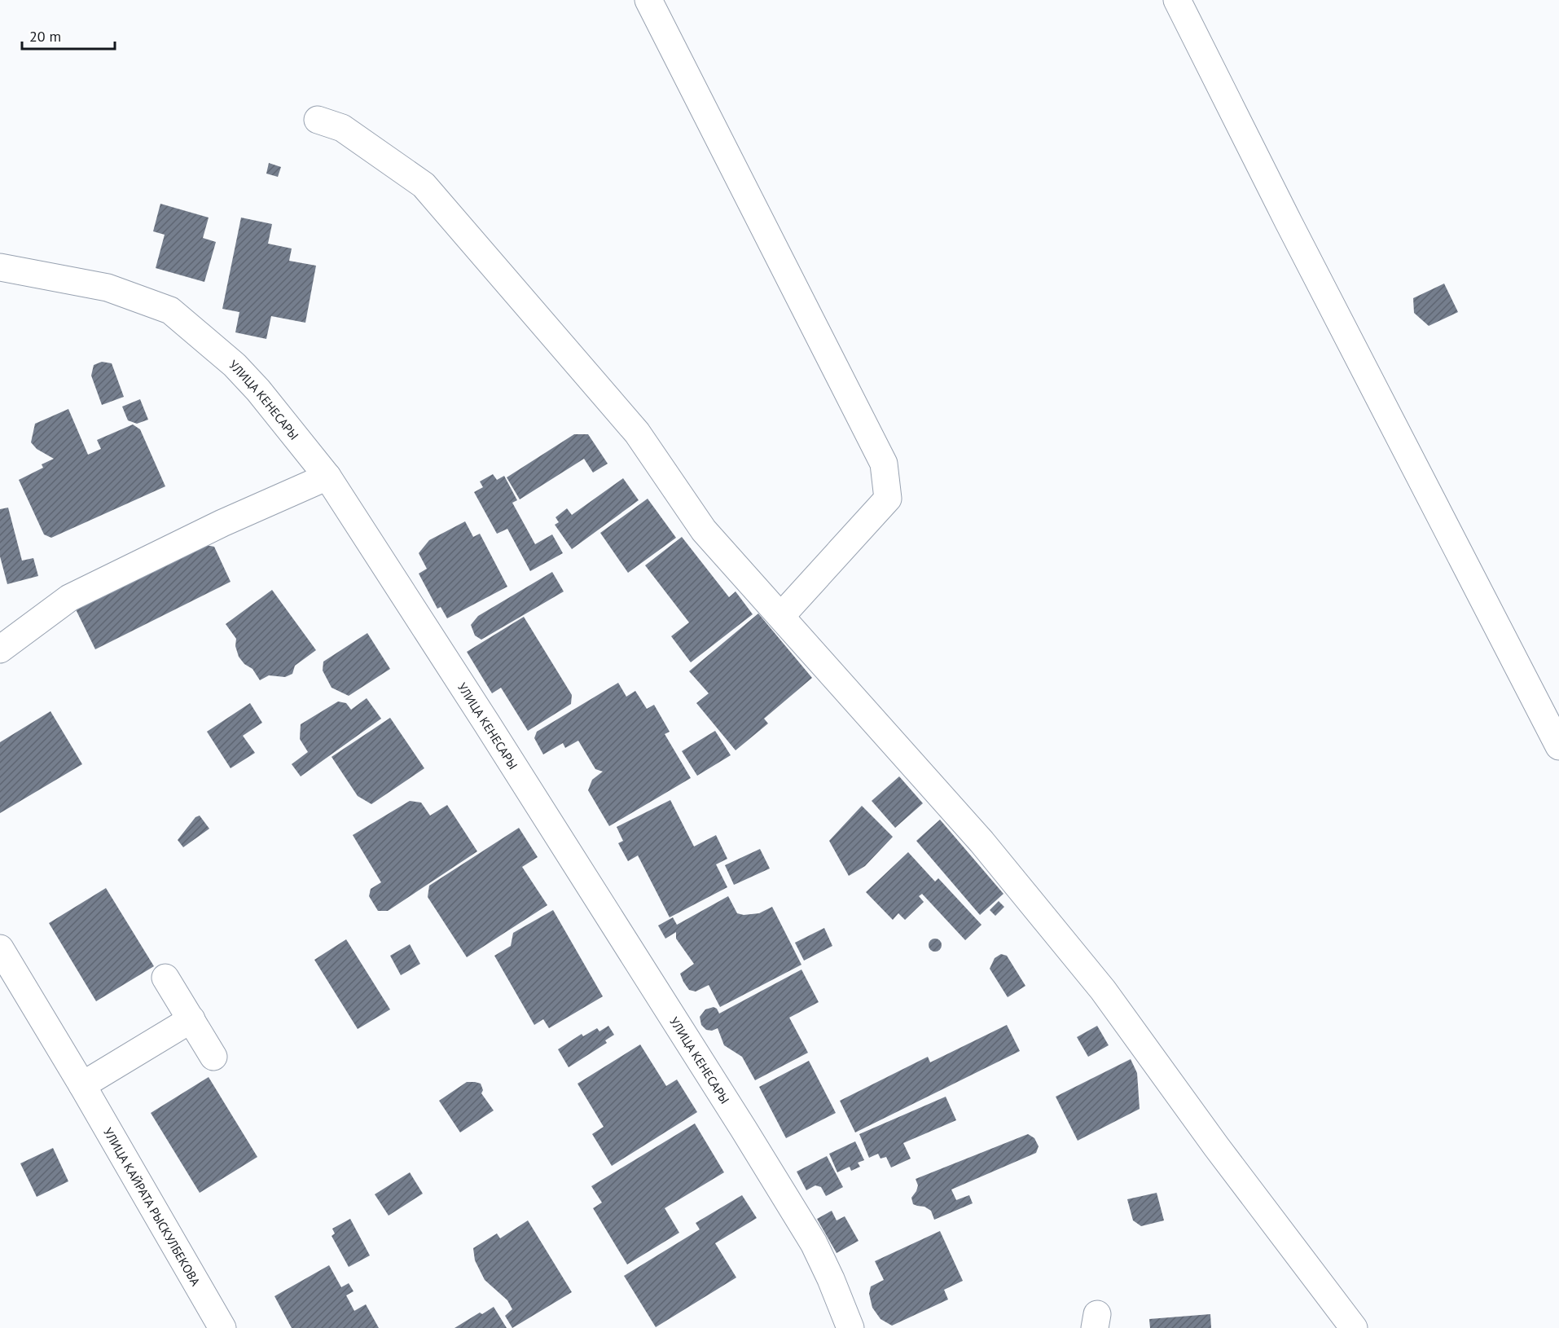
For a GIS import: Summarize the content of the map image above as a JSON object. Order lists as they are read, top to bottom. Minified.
{"streets":{"street":["УЛИЦА КЕНЕСАРЫ","УЛИЦА КАЙРАТА РЫСКУЛБЕКОВА"]},"scale_bar":"20 m"}
